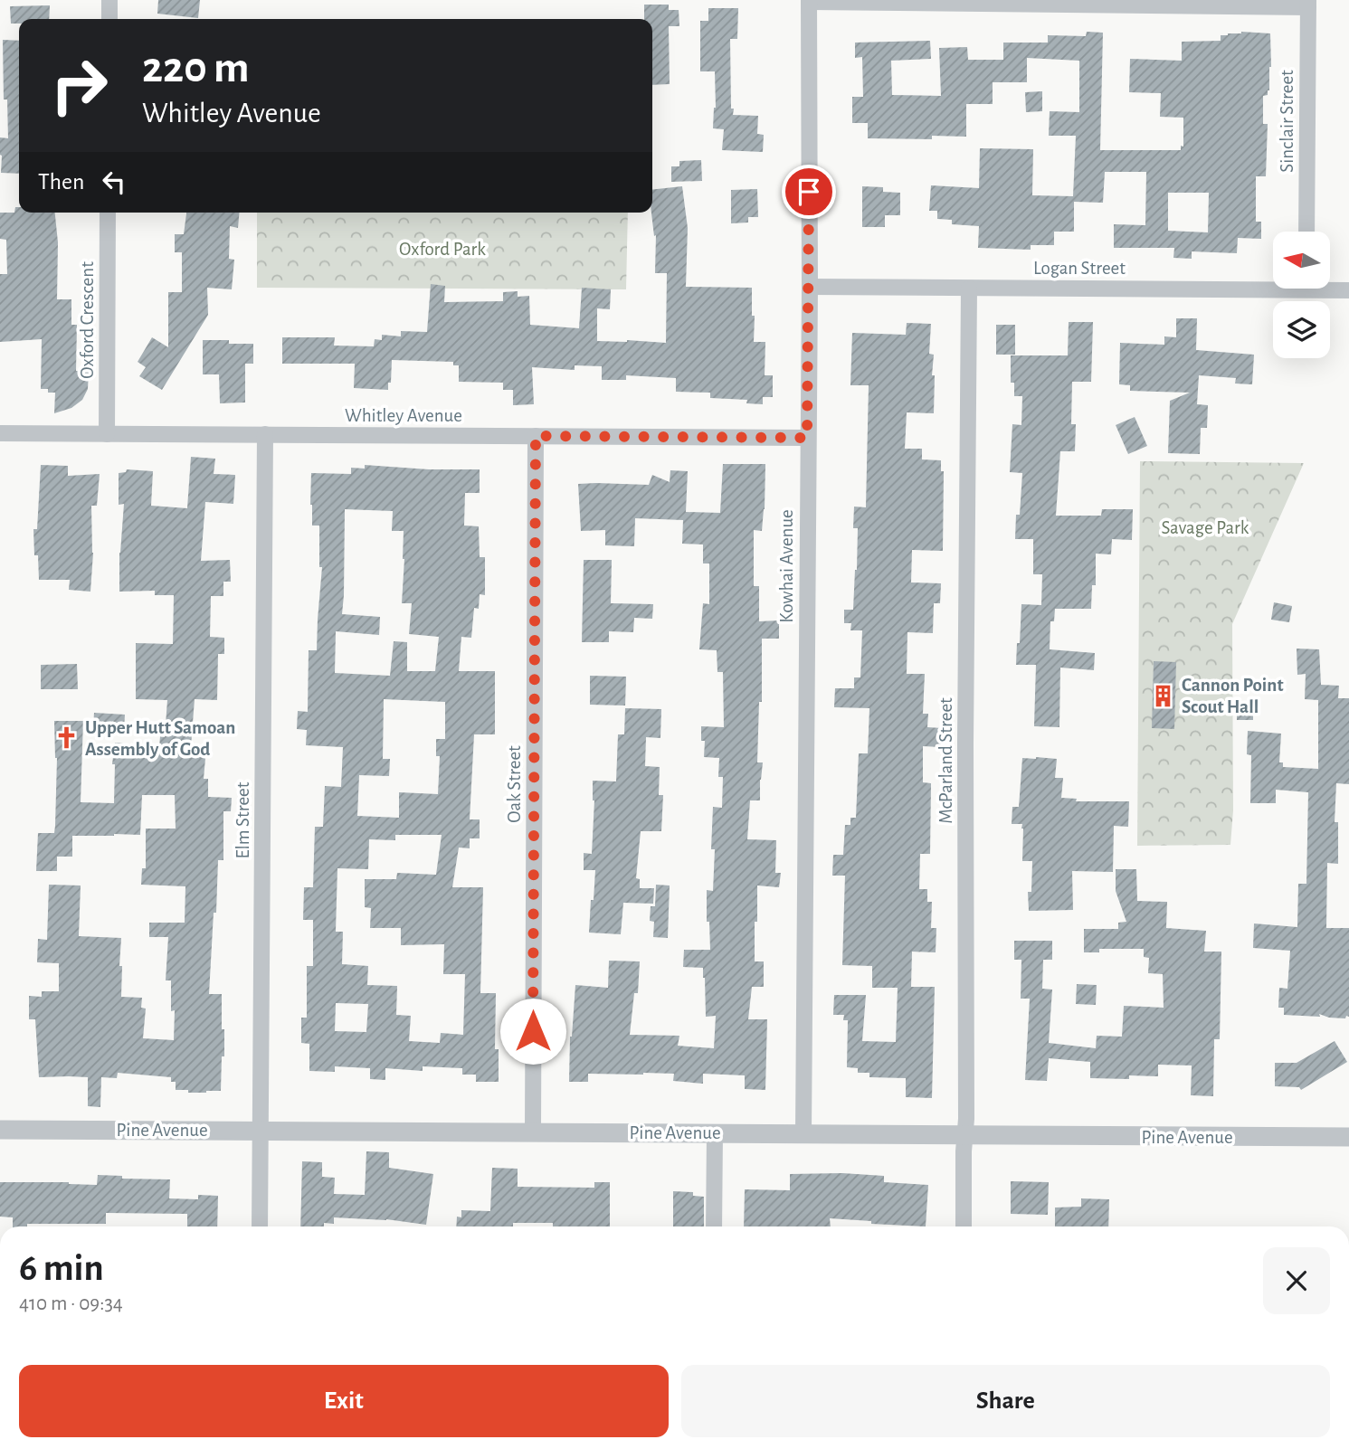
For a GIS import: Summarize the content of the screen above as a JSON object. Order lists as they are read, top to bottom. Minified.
{"streets":{"street":["Sinclair Street","Logan Street","Oxford Crescent","Whitley Avenue","Kowhai Avenue","McParland Street","Oak Street","Elm Street","Pine Avenue"]},"crossings":[["Logan Street","Kowhai Avenue"],["Logan Street","McParland Street"],["Oxford Crescent","Whitley Avenue"],["Whitley Avenue","Kowhai Avenue"],["Whitley Avenue","Oak Street"],["Whitley Avenue","Elm Street"],["Kowhai Avenue","Pine Avenue"],["McParland Street","Pine Avenue"],["Oak Street","Pine Avenue"],["Elm Street","Pine Avenue"]],"parks":["Oxford Park","Savage Park"],"places":{"building":["Cannon Point Scout Hall"],"church":["Upper Hutt Samoan Assembly of God"]},"north":"left","page":{"turn":["220 m","Whitley Avenue"],"then":"Then","heading":["6 min","410 m · 09:34"],"buttons":["Exit","Share"]}}
